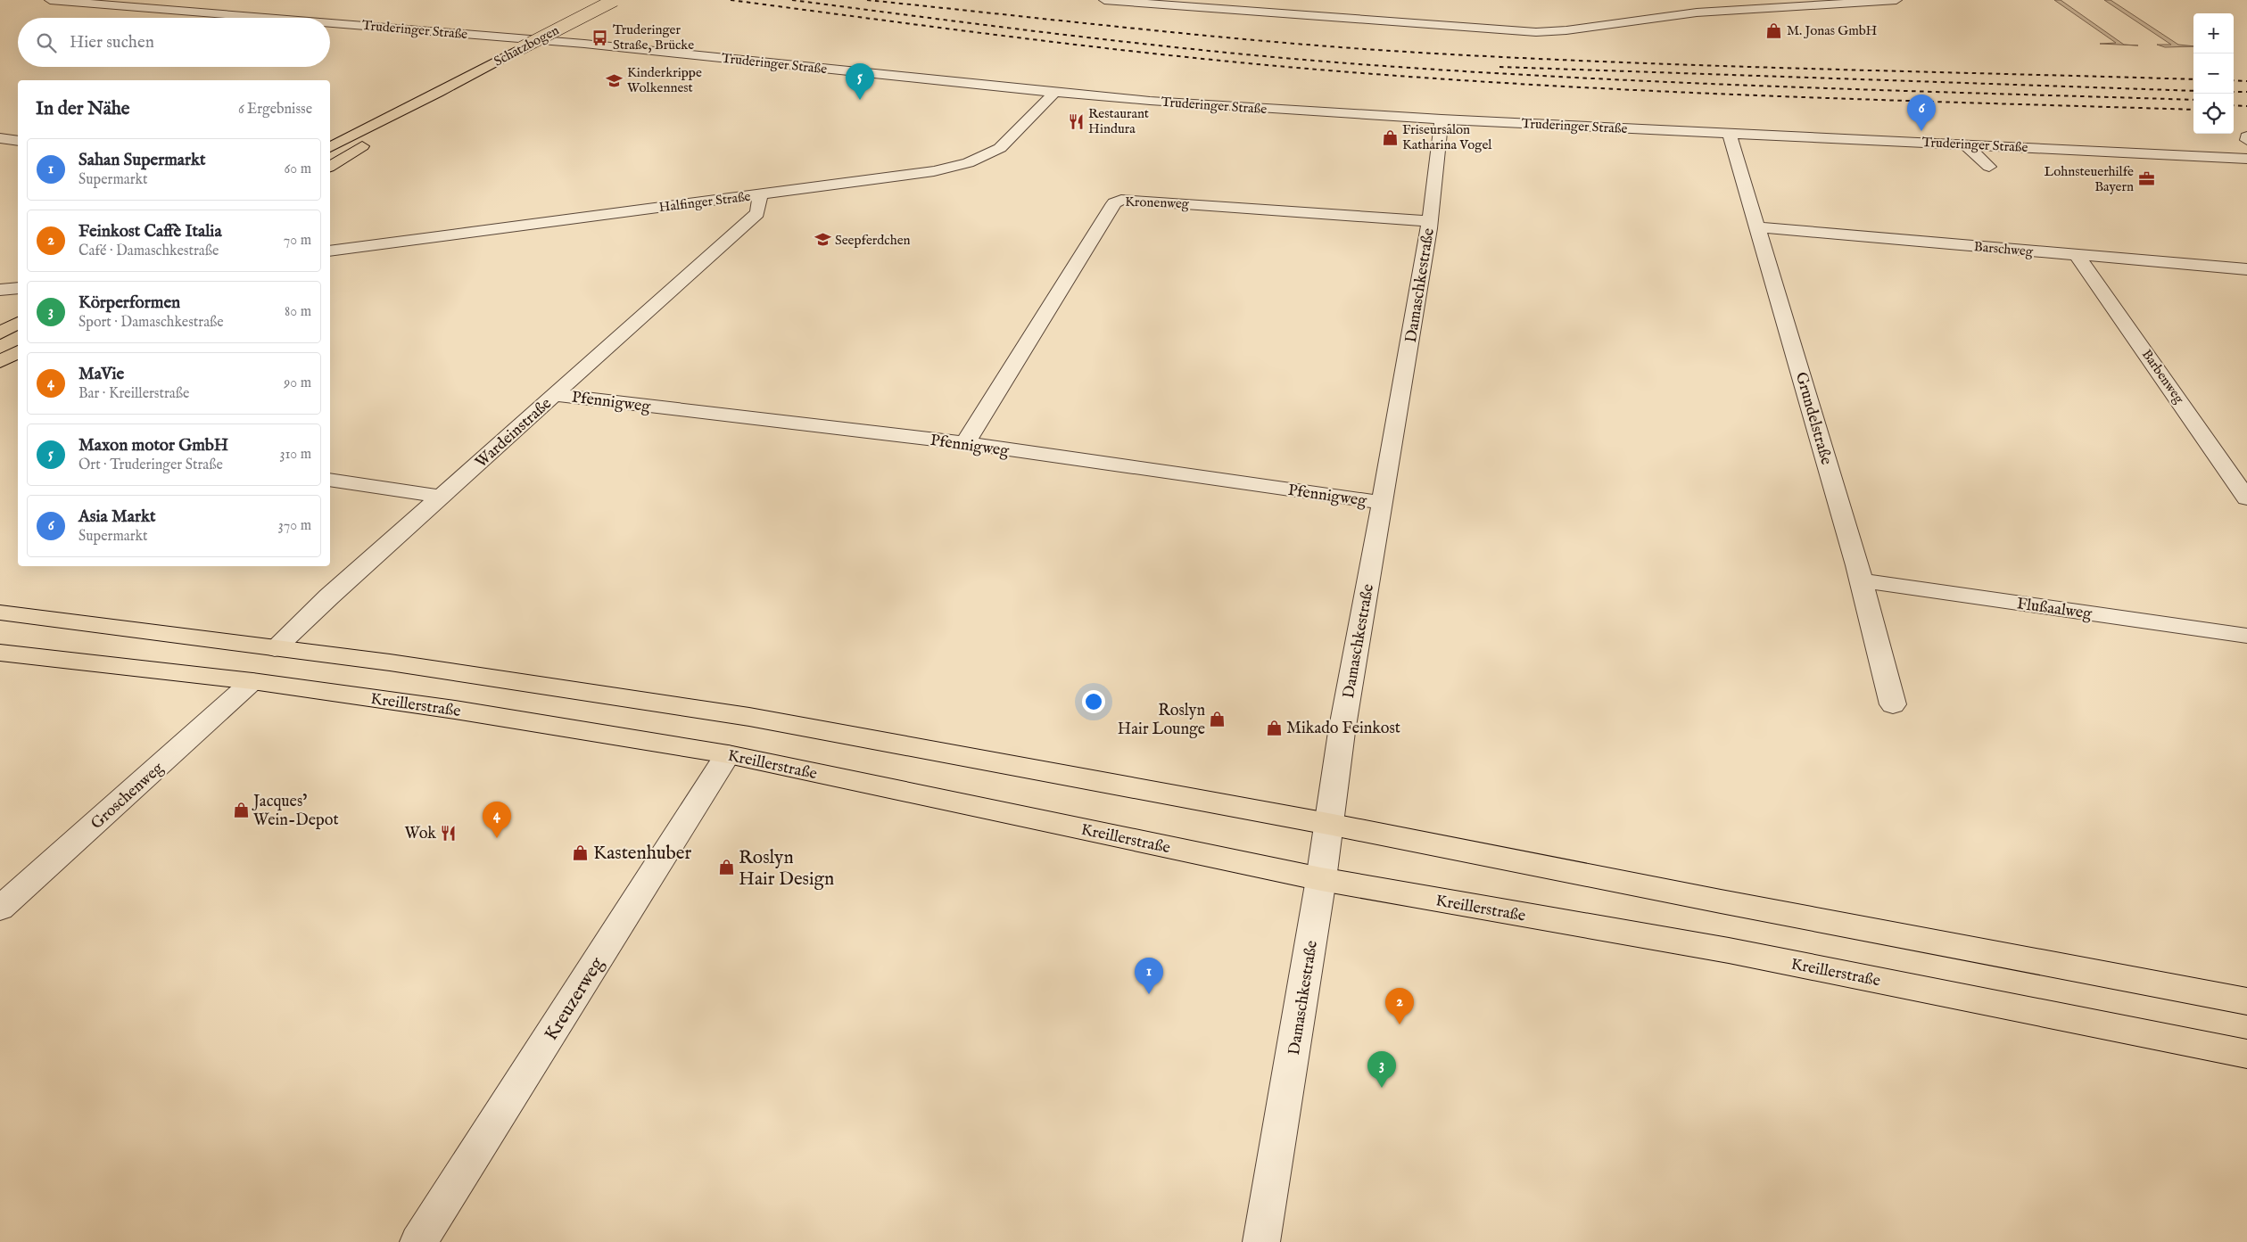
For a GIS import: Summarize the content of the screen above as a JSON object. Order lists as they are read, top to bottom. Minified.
{"streets":{"main road":["Schatzbogen","Kreillerstraße"],"street":["Truderinger Straße","Halfinger Straße","Kronenweg","Barschweg","Damaschkestraße","Barbenweg","Pfennigweg","Grundelstraße","Wardeinstraße","Flußaalweg","Groschenweg","Kreuzerweg"]},"crossings":[["Truderinger Straße","Halfinger Straße"],["Truderinger Straße","Damaschkestraße"],["Truderinger Straße","Grundelstraße"],["Halfinger Straße","Wardeinstraße"],["Kronenweg","Damaschkestraße"],["Kronenweg","Pfennigweg"],["Barschweg","Barbenweg"],["Barschweg","Grundelstraße"],["Damaschkestraße","Pfennigweg"],["Damaschkestraße","Kreillerstraße"],["Pfennigweg","Wardeinstraße"],["Grundelstraße","Flußaalweg"],["Kreillerstraße","Groschenweg"],["Kreillerstraße","Kreuzerweg"]],"places":{"shop":["M. Jonas GmbH","Friseursalon Katharina Vogel","Roslyn Hair Lounge","Mikado Feinkost","Jacques’ Wein-Depot","Kastenhuber","Roslyn Hair Design"],"bus stop":["Truderinger Straße, Brücke"],"school or university":["Kinderkrippe Wolkennest","Seepferdchen"],"restaurant":["Restaurant Hindura","Wok"],"office":["Lohnsteuerhilfe Bayern"]},"page":{"map_buttons":["+","−"],"search":"Hier suchen","pins":["5","6","4","1","2","3"],"heading":["In der Nähe","6 Ergebnisse"],"list":[{"mark":"1","name":"Sahan Supermarkt","note":"Supermarkt","value":"60 m"},{"mark":"2","name":"Feinkost Caffè Italia","note":"Café · Damaschkestraße","value":"70 m"},{"mark":"3","name":"Körperformen","note":"Sport · Damaschkestraße","value":"80 m"},{"mark":"4","name":"MaVie","note":"Bar · Kreillerstraße","value":"90 m"},{"mark":"5","name":"Maxon motor GmbH","note":"Ort · Truderinger Straße","value":"310 m"},{"mark":"6","name":"Asia Markt","note":"Supermarkt","value":"370 m"}]}}
